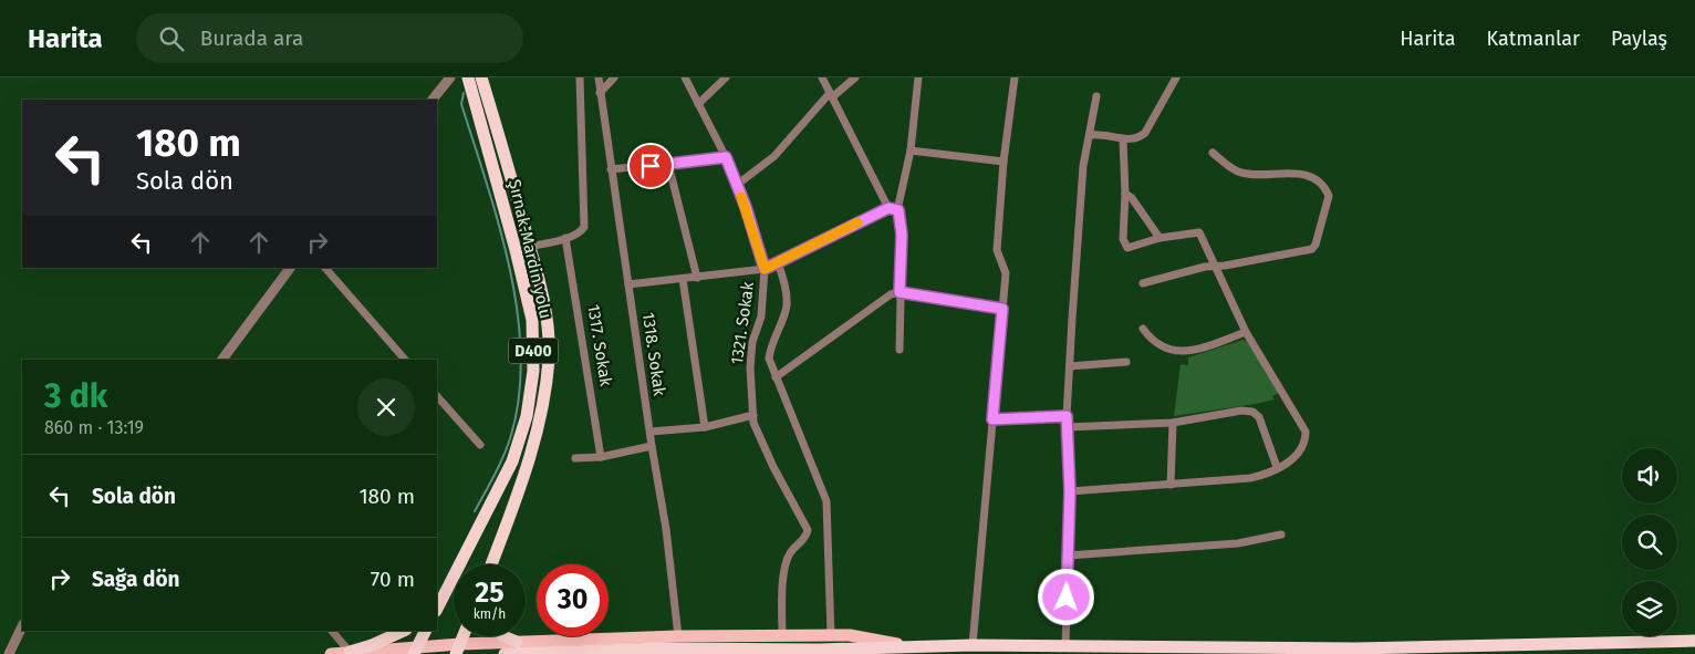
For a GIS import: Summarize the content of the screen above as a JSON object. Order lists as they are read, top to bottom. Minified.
{"streets":{"highway":["Şırnak-Mardin yolu","D400"],"street":["1321. Sokak","1317. Sokak","1318. Sokak"]},"page":{"header":"Harita","search":"Burada ara","nav":["Harita","Katmanlar","Paylaş"],"turn":["180 m","Sola dön"],"heading":["3 dk","860 m · 13:19"],"list":[{"name":"Sola dön","value":"180 m"},{"name":"Sağa dön","value":"70 m"}],"speed":"25 km/h","limit":"30"}}
